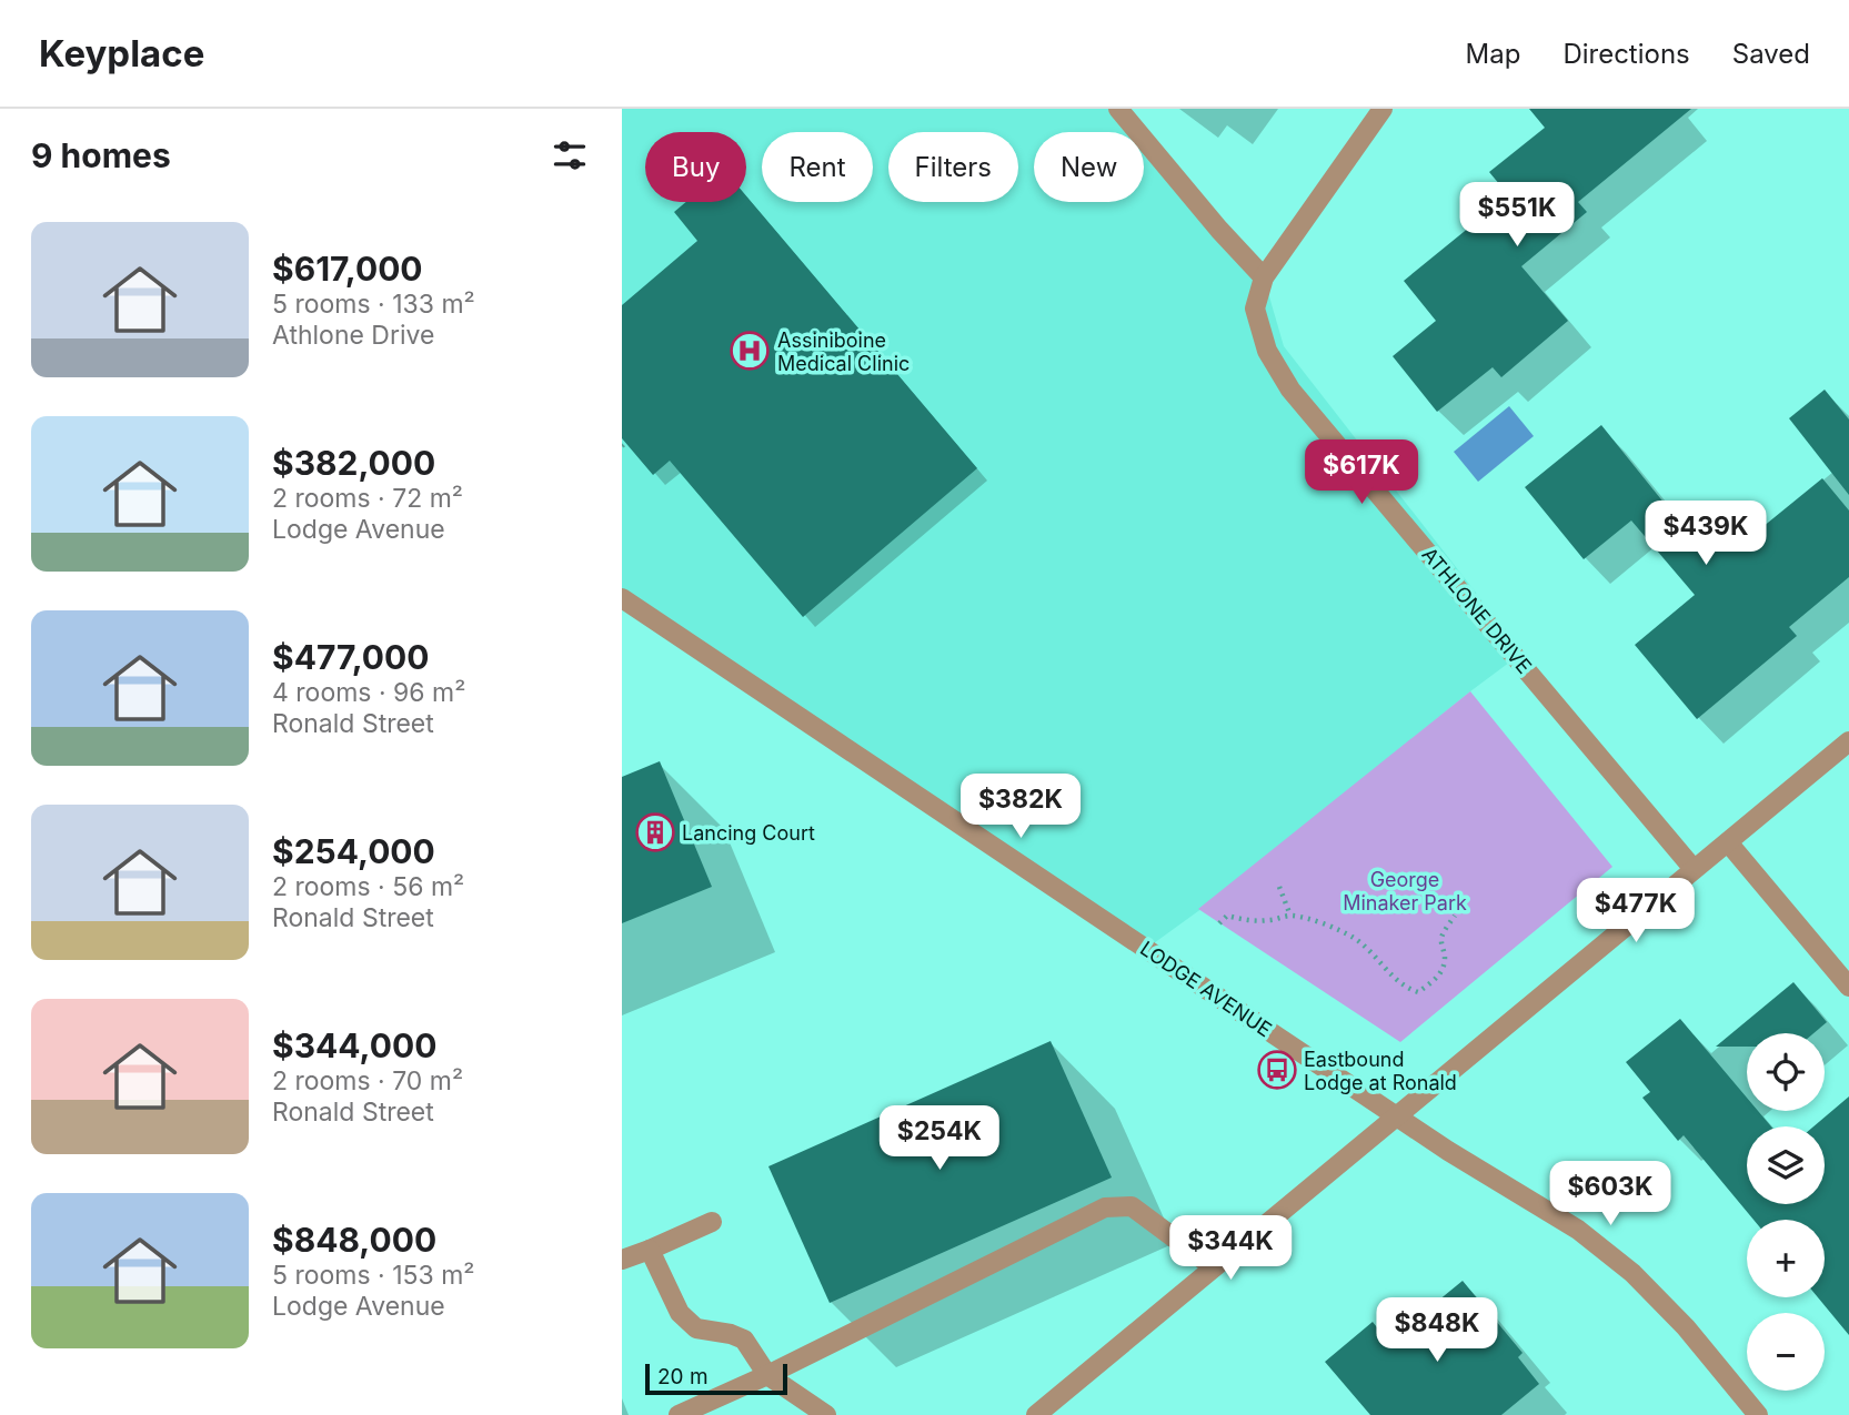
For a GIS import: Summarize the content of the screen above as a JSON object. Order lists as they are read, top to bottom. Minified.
{"streets":{"street":["ATHLONE DRIVE","LODGE AVENUE"]},"parks":["George Minaker Park"],"places":{"hospital":["Assiniboine Medical Clinic"],"building":["Lancing Court"],"bus stop":["Eastbound Lodge at Ronald"]},"scale_bar":"20 m","page":{"header":"Keyplace","nav":["Map","Directions","Saved"],"heading":"9 homes","chip":["Buy","Rent","Filters","New"],"price":["$551K","$617K","$439K","$382K","$477K","$254K","$603K","$344K","$848K"],"list":[{"name":"$617,000","note":"5 rooms · 133 m² · Athlone Drive"},{"name":"$382,000","note":"2 rooms · 72 m² · Lodge Avenue"},{"name":"$477,000","note":"4 rooms · 96 m² · Ronald Street"},{"name":"$254,000","note":"2 rooms · 56 m² · Ronald Street"},{"name":"$344,000","note":"2 rooms · 70 m² · Ronald Street"},{"name":"$848,000","note":"5 rooms · 153 m² · Lodge Avenue"}],"map_buttons":["+","−"],"scale":"20 m"}}
